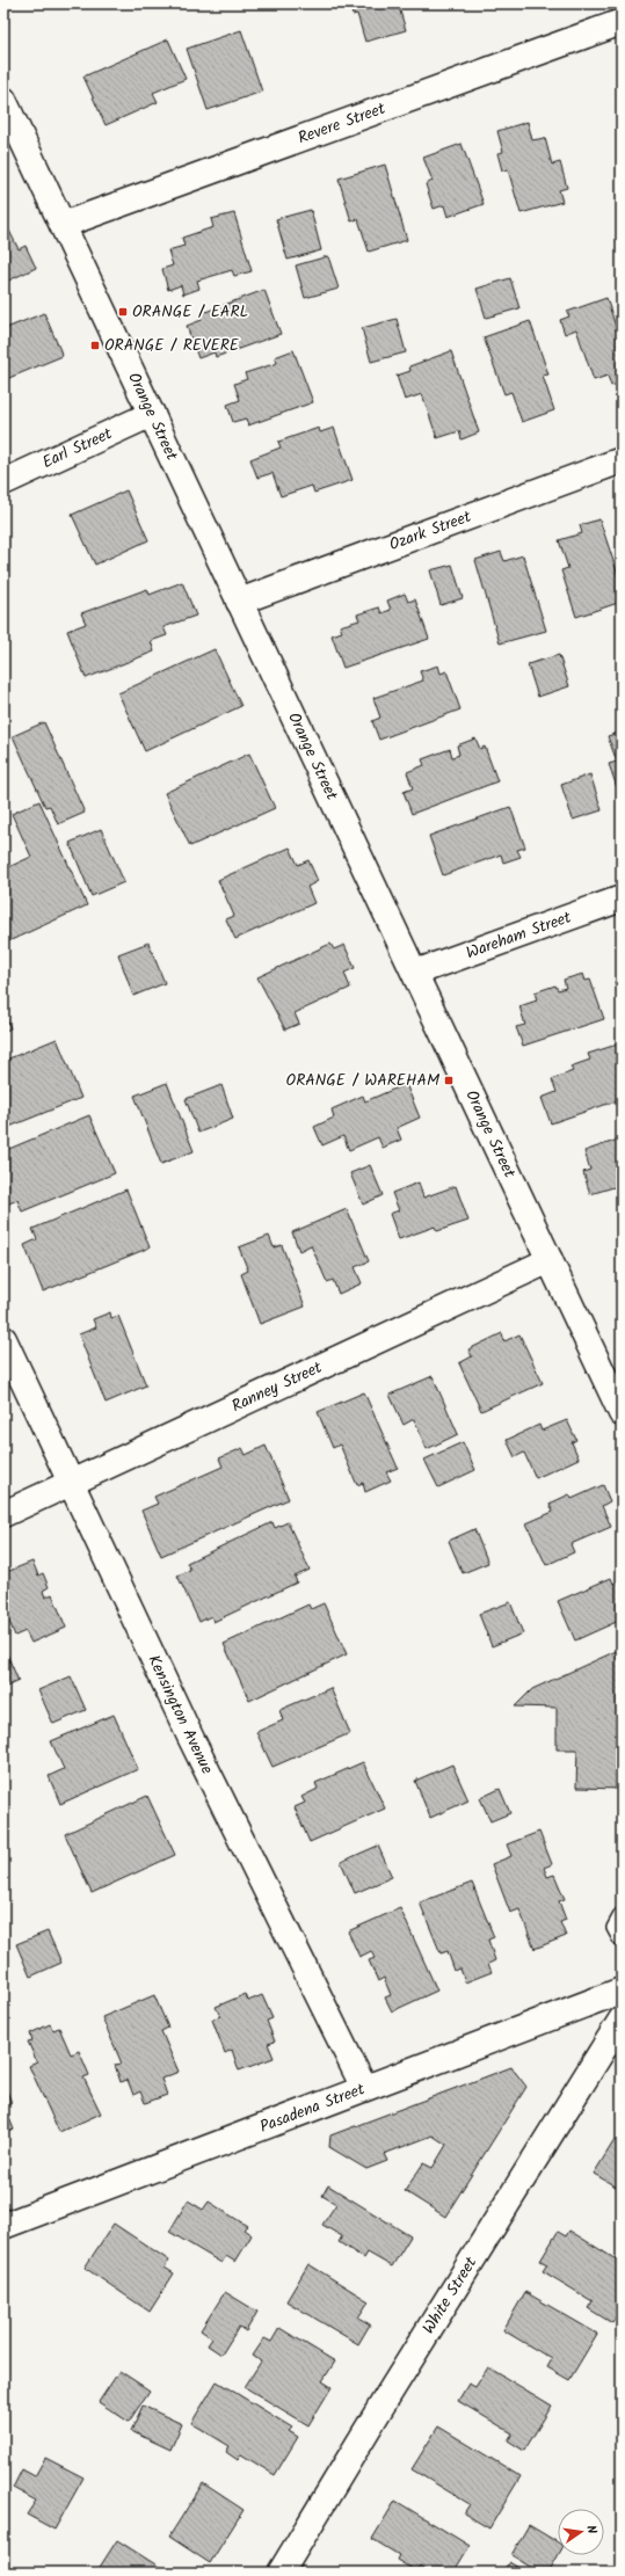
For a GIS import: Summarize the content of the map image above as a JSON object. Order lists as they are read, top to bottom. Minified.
{"streets":{"street":["Revere Street","Orange Street","Earl Street","Ozark Street","Wareham Street","Ranney Street","Kensington Avenue","Pasadena Street","White Street"]},"crossings":[["Revere Street","Orange Street"],["Orange Street","Earl Street"],["Orange Street","Ozark Street"],["Orange Street","Wareham Street"],["Orange Street","Ranney Street"],["Ranney Street","Kensington Avenue"],["Kensington Avenue","Pasadena Street"]],"places":{"transit":["ORANGE / EARL","ORANGE / REVERE","ORANGE / WAREHAM"]},"north":"right"}
